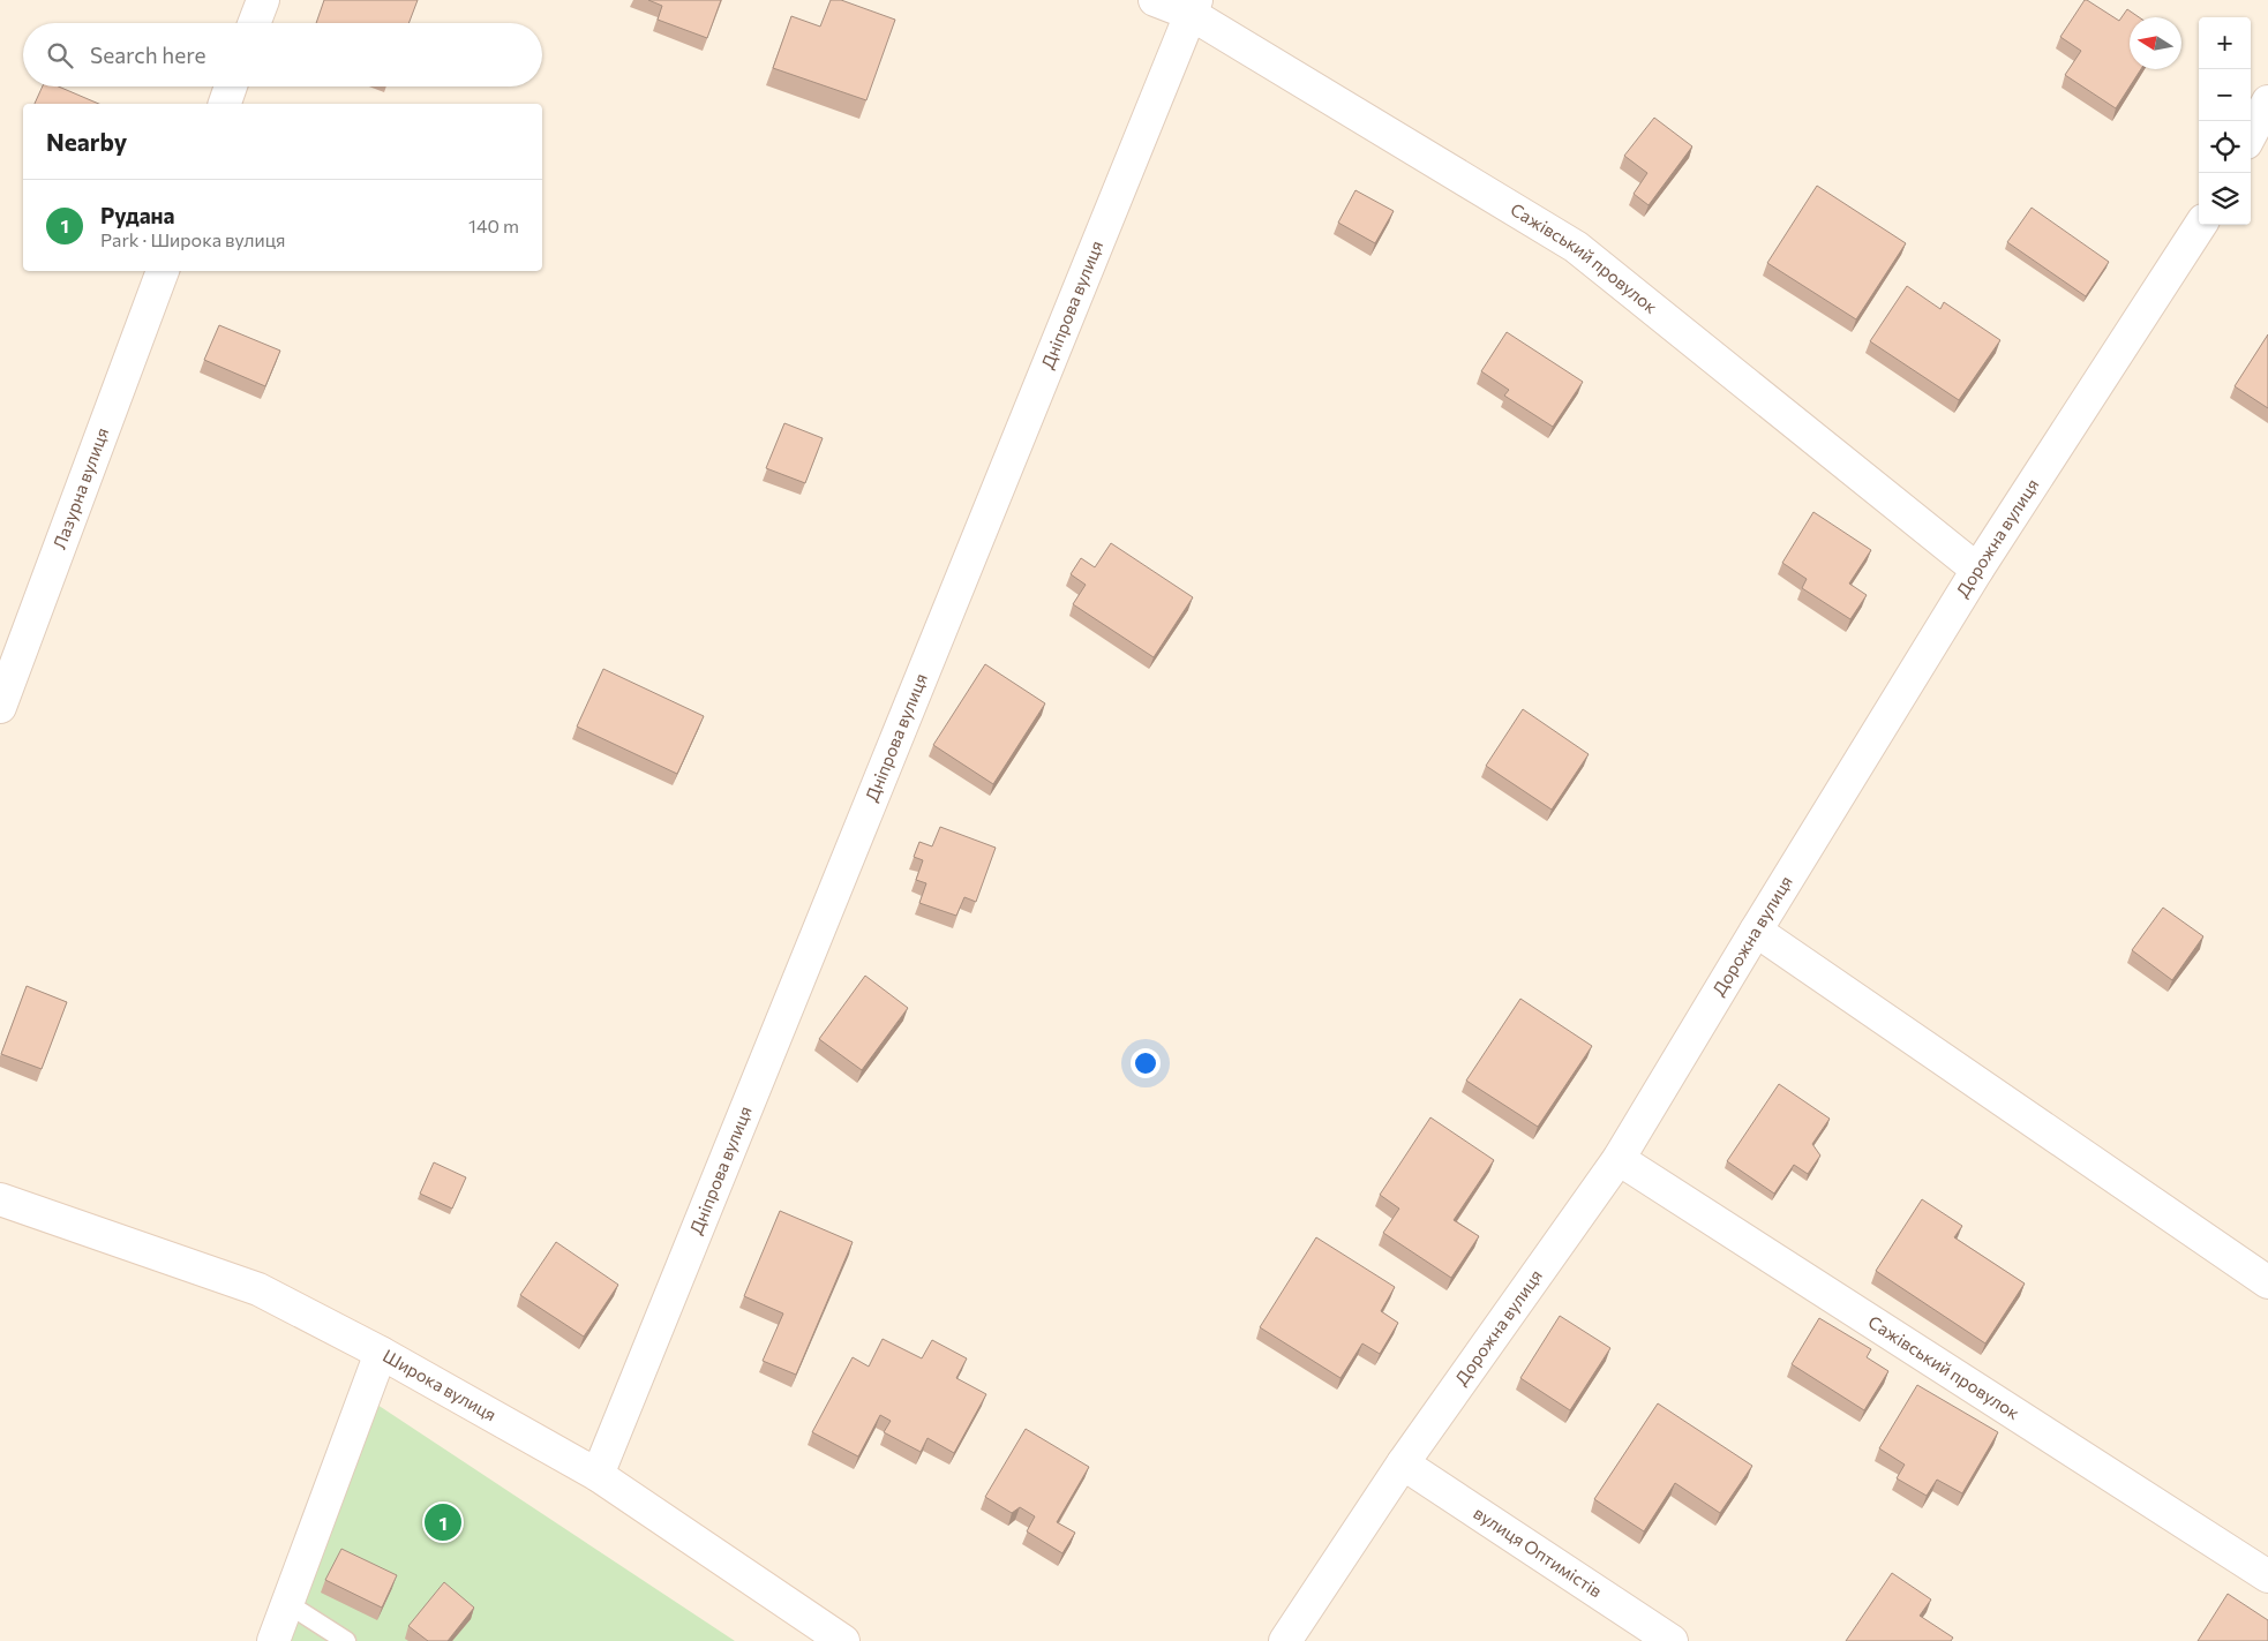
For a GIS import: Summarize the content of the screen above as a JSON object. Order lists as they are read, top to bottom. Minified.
{"streets":{"street":["Сажівський провулок","Дніпрова вулиця","Лазурна вулиця","Дорожна вулиця","Широка вулиця","вулиця Оптимістів"]},"crossings":[["Сажівський провулок","Дніпрова вулиця"],["Сажівський провулок","Дорожна вулиця"],["Дніпрова вулиця","Широка вулиця"],["Дорожна вулиця","вулиця Оптимістів"]],"north":"left","page":{"map_buttons":["+","−"],"search":"Search here","heading":"Nearby","list":[{"mark":"1","name":"Рудана","note":"Park · Широка вулиця","value":"140 m"}],"pins":"1"}}
